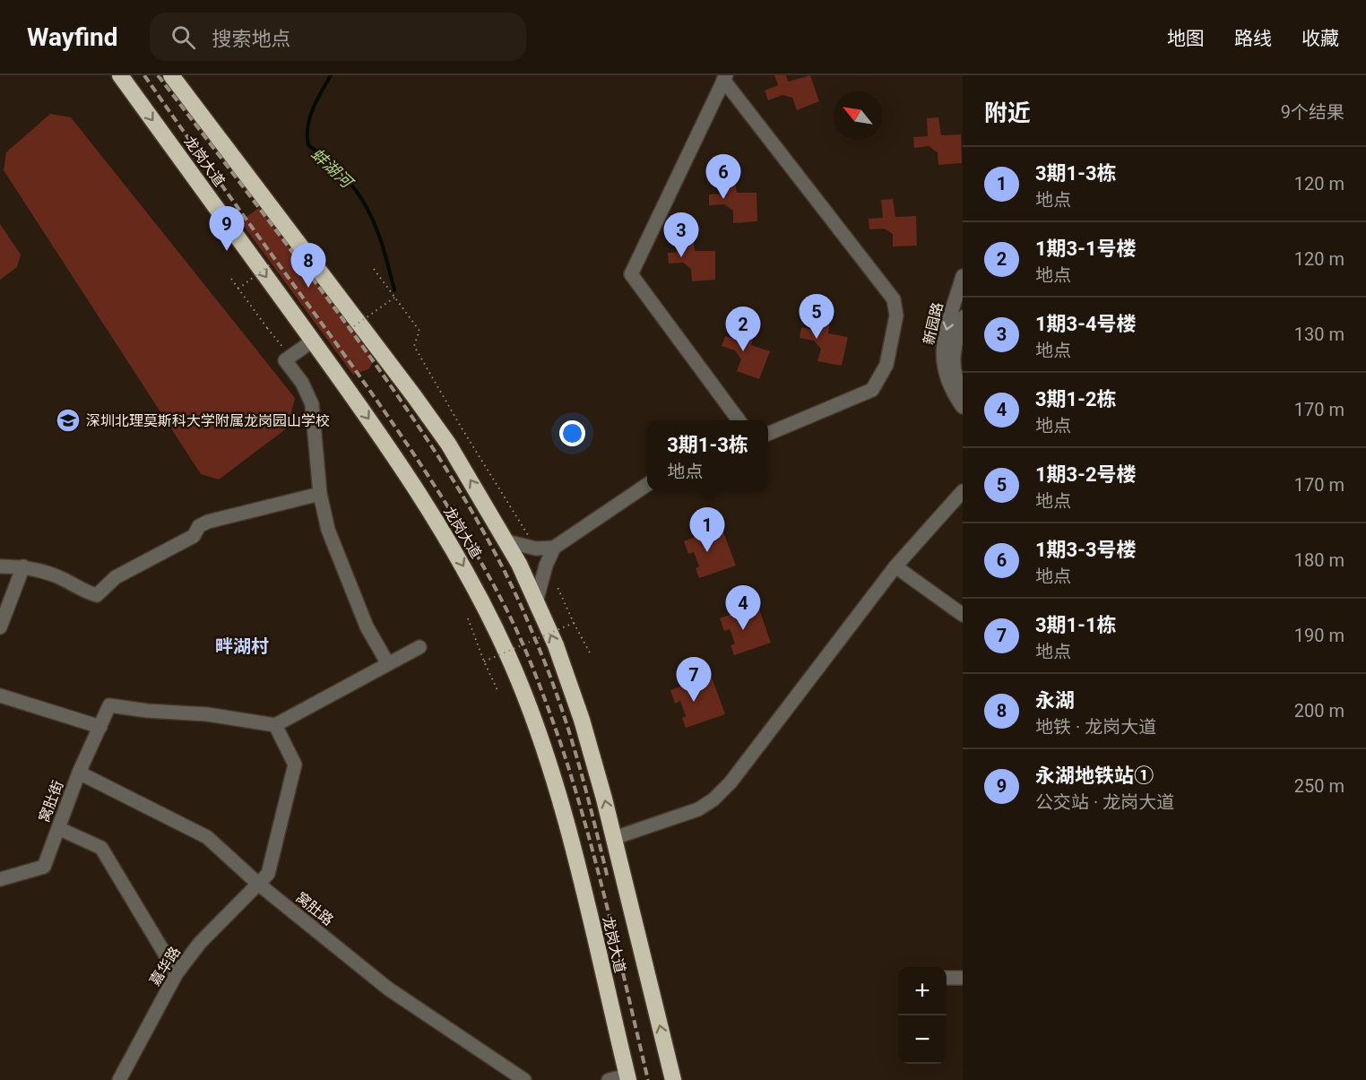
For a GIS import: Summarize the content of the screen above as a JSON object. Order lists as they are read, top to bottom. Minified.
{"streets":{"highway":["龙岗大道"],"street":["新园路","窝肚街","窝肚路","嘉华路"]},"crossings":[["窝肚街","窝肚路"],["窝肚街","嘉华路"],["窝肚路","嘉华路"]],"districts":["畔湖村"],"water":["蚌湖河"],"places":{"school or university":["深圳北理莫斯科大学附属龙岗园山学校"]},"north":"top left","page":{"header":"Wayfind","search":"搜索地点","nav":["地图","路线","收藏"],"heading":["附近","9个结果"],"list":[{"mark":"1","name":"3期1-3栋","note":"地点","value":"120 m"},{"mark":"2","name":"1期3-1号楼","note":"地点","value":"120 m"},{"mark":"3","name":"1期3-4号楼","note":"地点","value":"130 m"},{"mark":"4","name":"3期1-2栋","note":"地点","value":"170 m"},{"mark":"5","name":"1期3-2号楼","note":"地点","value":"170 m"},{"mark":"6","name":"1期3-3号楼","note":"地点","value":"180 m"},{"mark":"7","name":"3期1-1栋","note":"地点","value":"190 m"},{"mark":"8","name":"永湖","note":"地铁 · 龙岗大道","value":"200 m"},{"mark":"9","name":"永湖地铁站①","note":"公交站 · 龙岗大道","value":"250 m"}],"pins":["6","9","3","8","5","2","1","4","7"],"popup":["3期1-3栋","地点"],"map_buttons":["+","−"]}}
